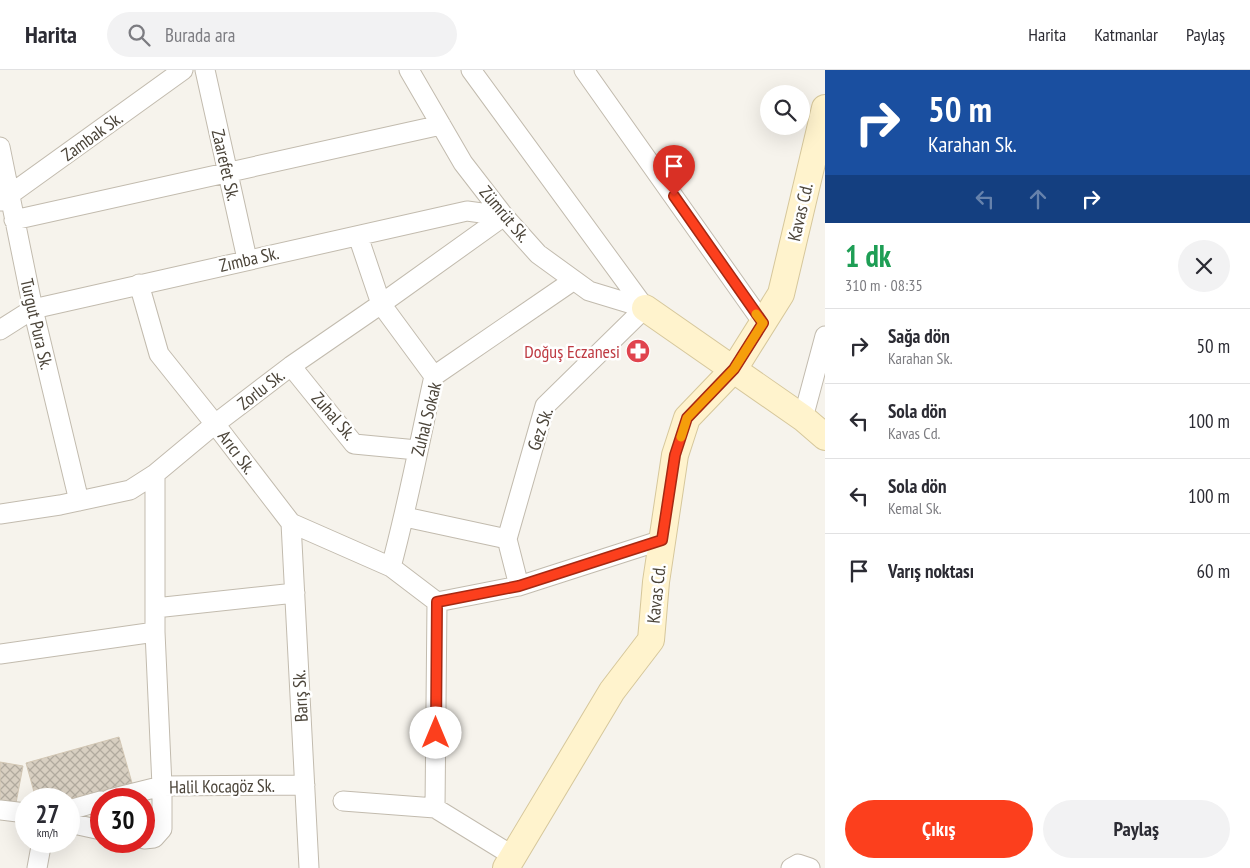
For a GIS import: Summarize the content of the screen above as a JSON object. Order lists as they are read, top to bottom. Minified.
{"streets":{"street":["Zambak Sk.","Zaarefet Sk.","Kavas Cd.","Zümrüt Sk.","Zımba Sk.","Turgut Pura Sk.","Zorlu Sk.","Zuhal Sk.","Zuhal Sokak","Gez Sk.","Arıcı Sk.","Barış Sk.","Halil Kocagöz Sk."]},"crossings":[["Zambak Sk.","Turgut Pura Sk."],["Zaarefet Sk.","Zımba Sk."],["Zümrüt Sk.","Zımba Sk."],["Zümrüt Sk.","Zorlu Sk."],["Zümrüt Sk.","Zuhal Sokak"],["Zümrüt Sk.","Gez Sk."],["Zımba Sk.","Turgut Pura Sk."],["Zımba Sk.","Zorlu Sk."],["Zımba Sk.","Arıcı Sk."],["Turgut Pura Sk.","Zorlu Sk."],["Zorlu Sk.","Zuhal Sk."],["Zorlu Sk.","Arıcı Sk."],["Zuhal Sk.","Zuhal Sokak"],["Zuhal Sokak","Arıcı Sk."],["Arıcı Sk.","Barış Sk."],["Barış Sk.","Halil Kocagöz Sk."]],"places":{"pharmacy":["Doğuş Eczanesi"]},"page":{"header":"Harita","search":"Burada ara","nav":["Harita","Katmanlar","Paylaş"],"turn":["50 m","Karahan Sk."],"heading":["1 dk","310 m · 08:35"],"list":[{"name":"Sağa dön","note":"Karahan Sk.","value":"50 m"},{"name":"Sola dön","note":"Kavas Cd.","value":"100 m"},{"name":"Sola dön","note":"Kemal Sk.","value":"100 m"},{"name":"Varış noktası","value":"60 m"}],"speed":"27 km/h","limit":"30","buttons":["Çıkış","Paylaş"]}}
